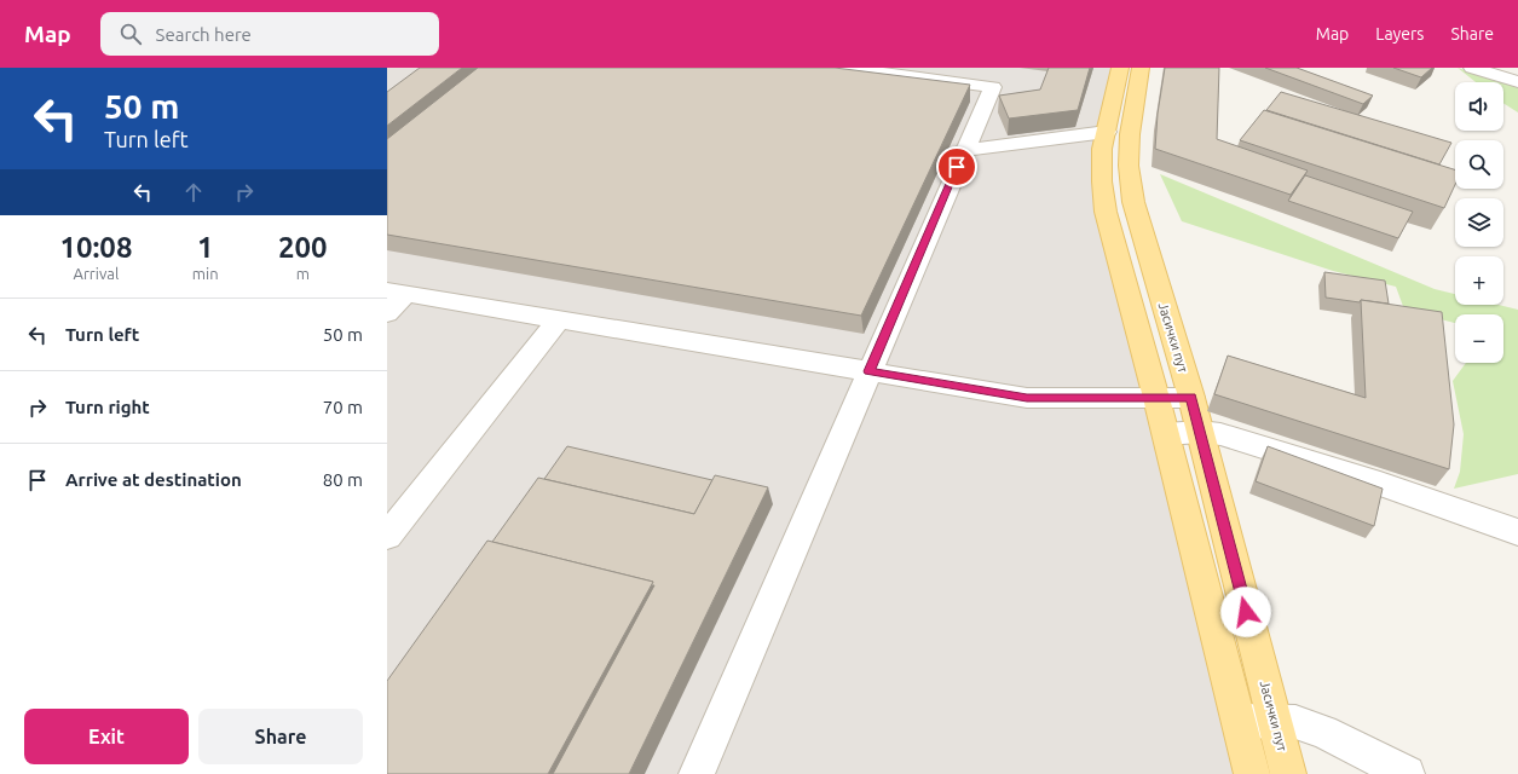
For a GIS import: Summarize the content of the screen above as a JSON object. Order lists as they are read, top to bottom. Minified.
{"streets":{"main road":["Јасички пут"]},"page":{"header":"Map","search":"Search here","nav":["Map","Layers","Share"],"turn":["50 m","Turn left"],"map_buttons":["+","−"],"eta":["10:08","Arrival","1","min","200","m"],"list":[{"name":"Turn left","value":"50 m"},{"name":"Turn right","value":"70 m"},{"name":"Arrive at destination","value":"80 m"}],"buttons":["Exit","Share"]}}
